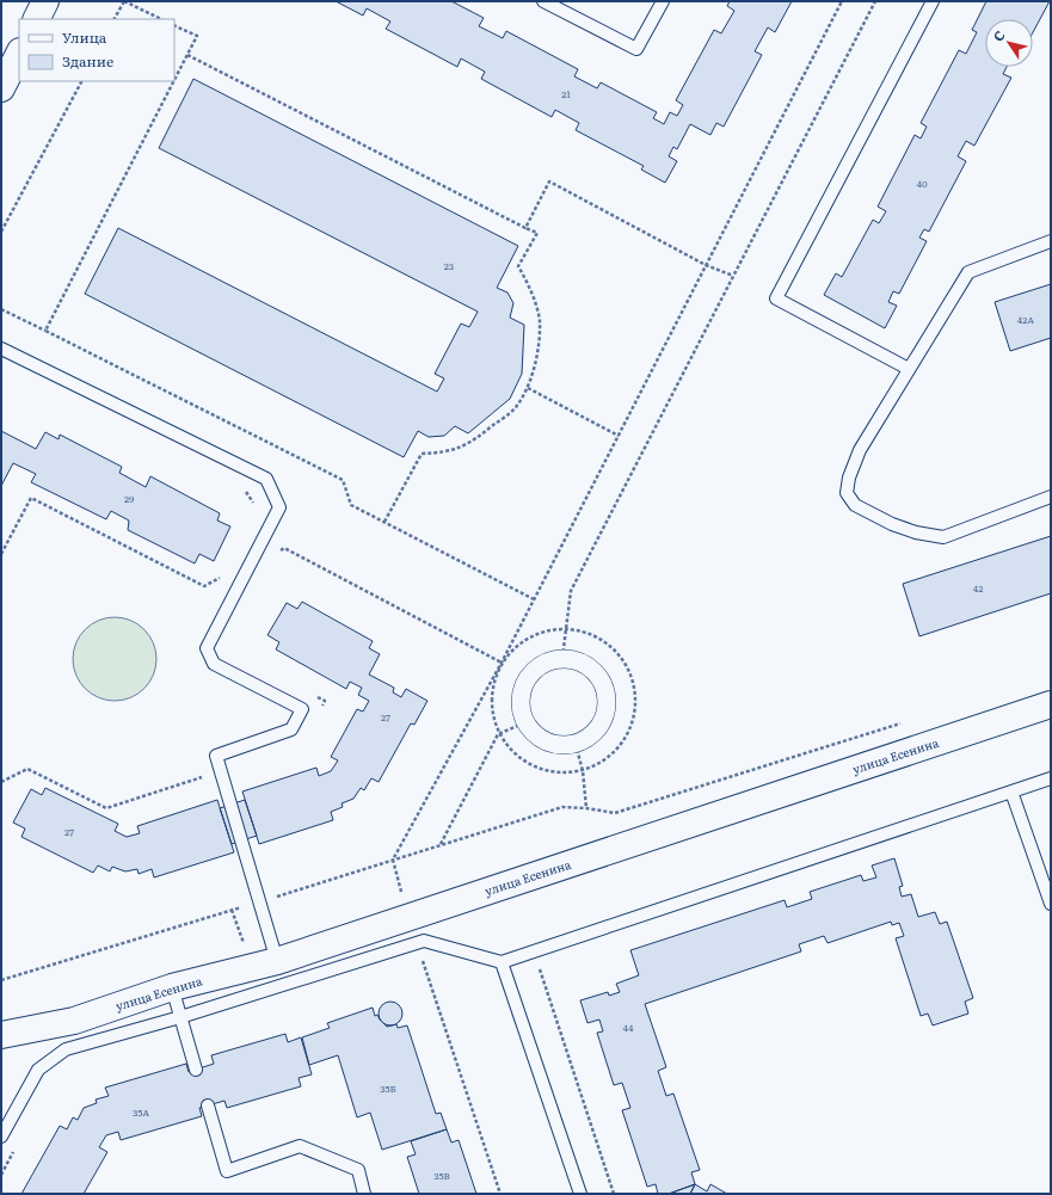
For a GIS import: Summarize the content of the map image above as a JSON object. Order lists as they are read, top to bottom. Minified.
{"streets":{"street":["улица Есенина"]},"house_numbers":["21","40","23","42А","29","42","27","27","44","35Б","35А","35В"],"legend":["Улица","Здание"],"north":"top left"}
